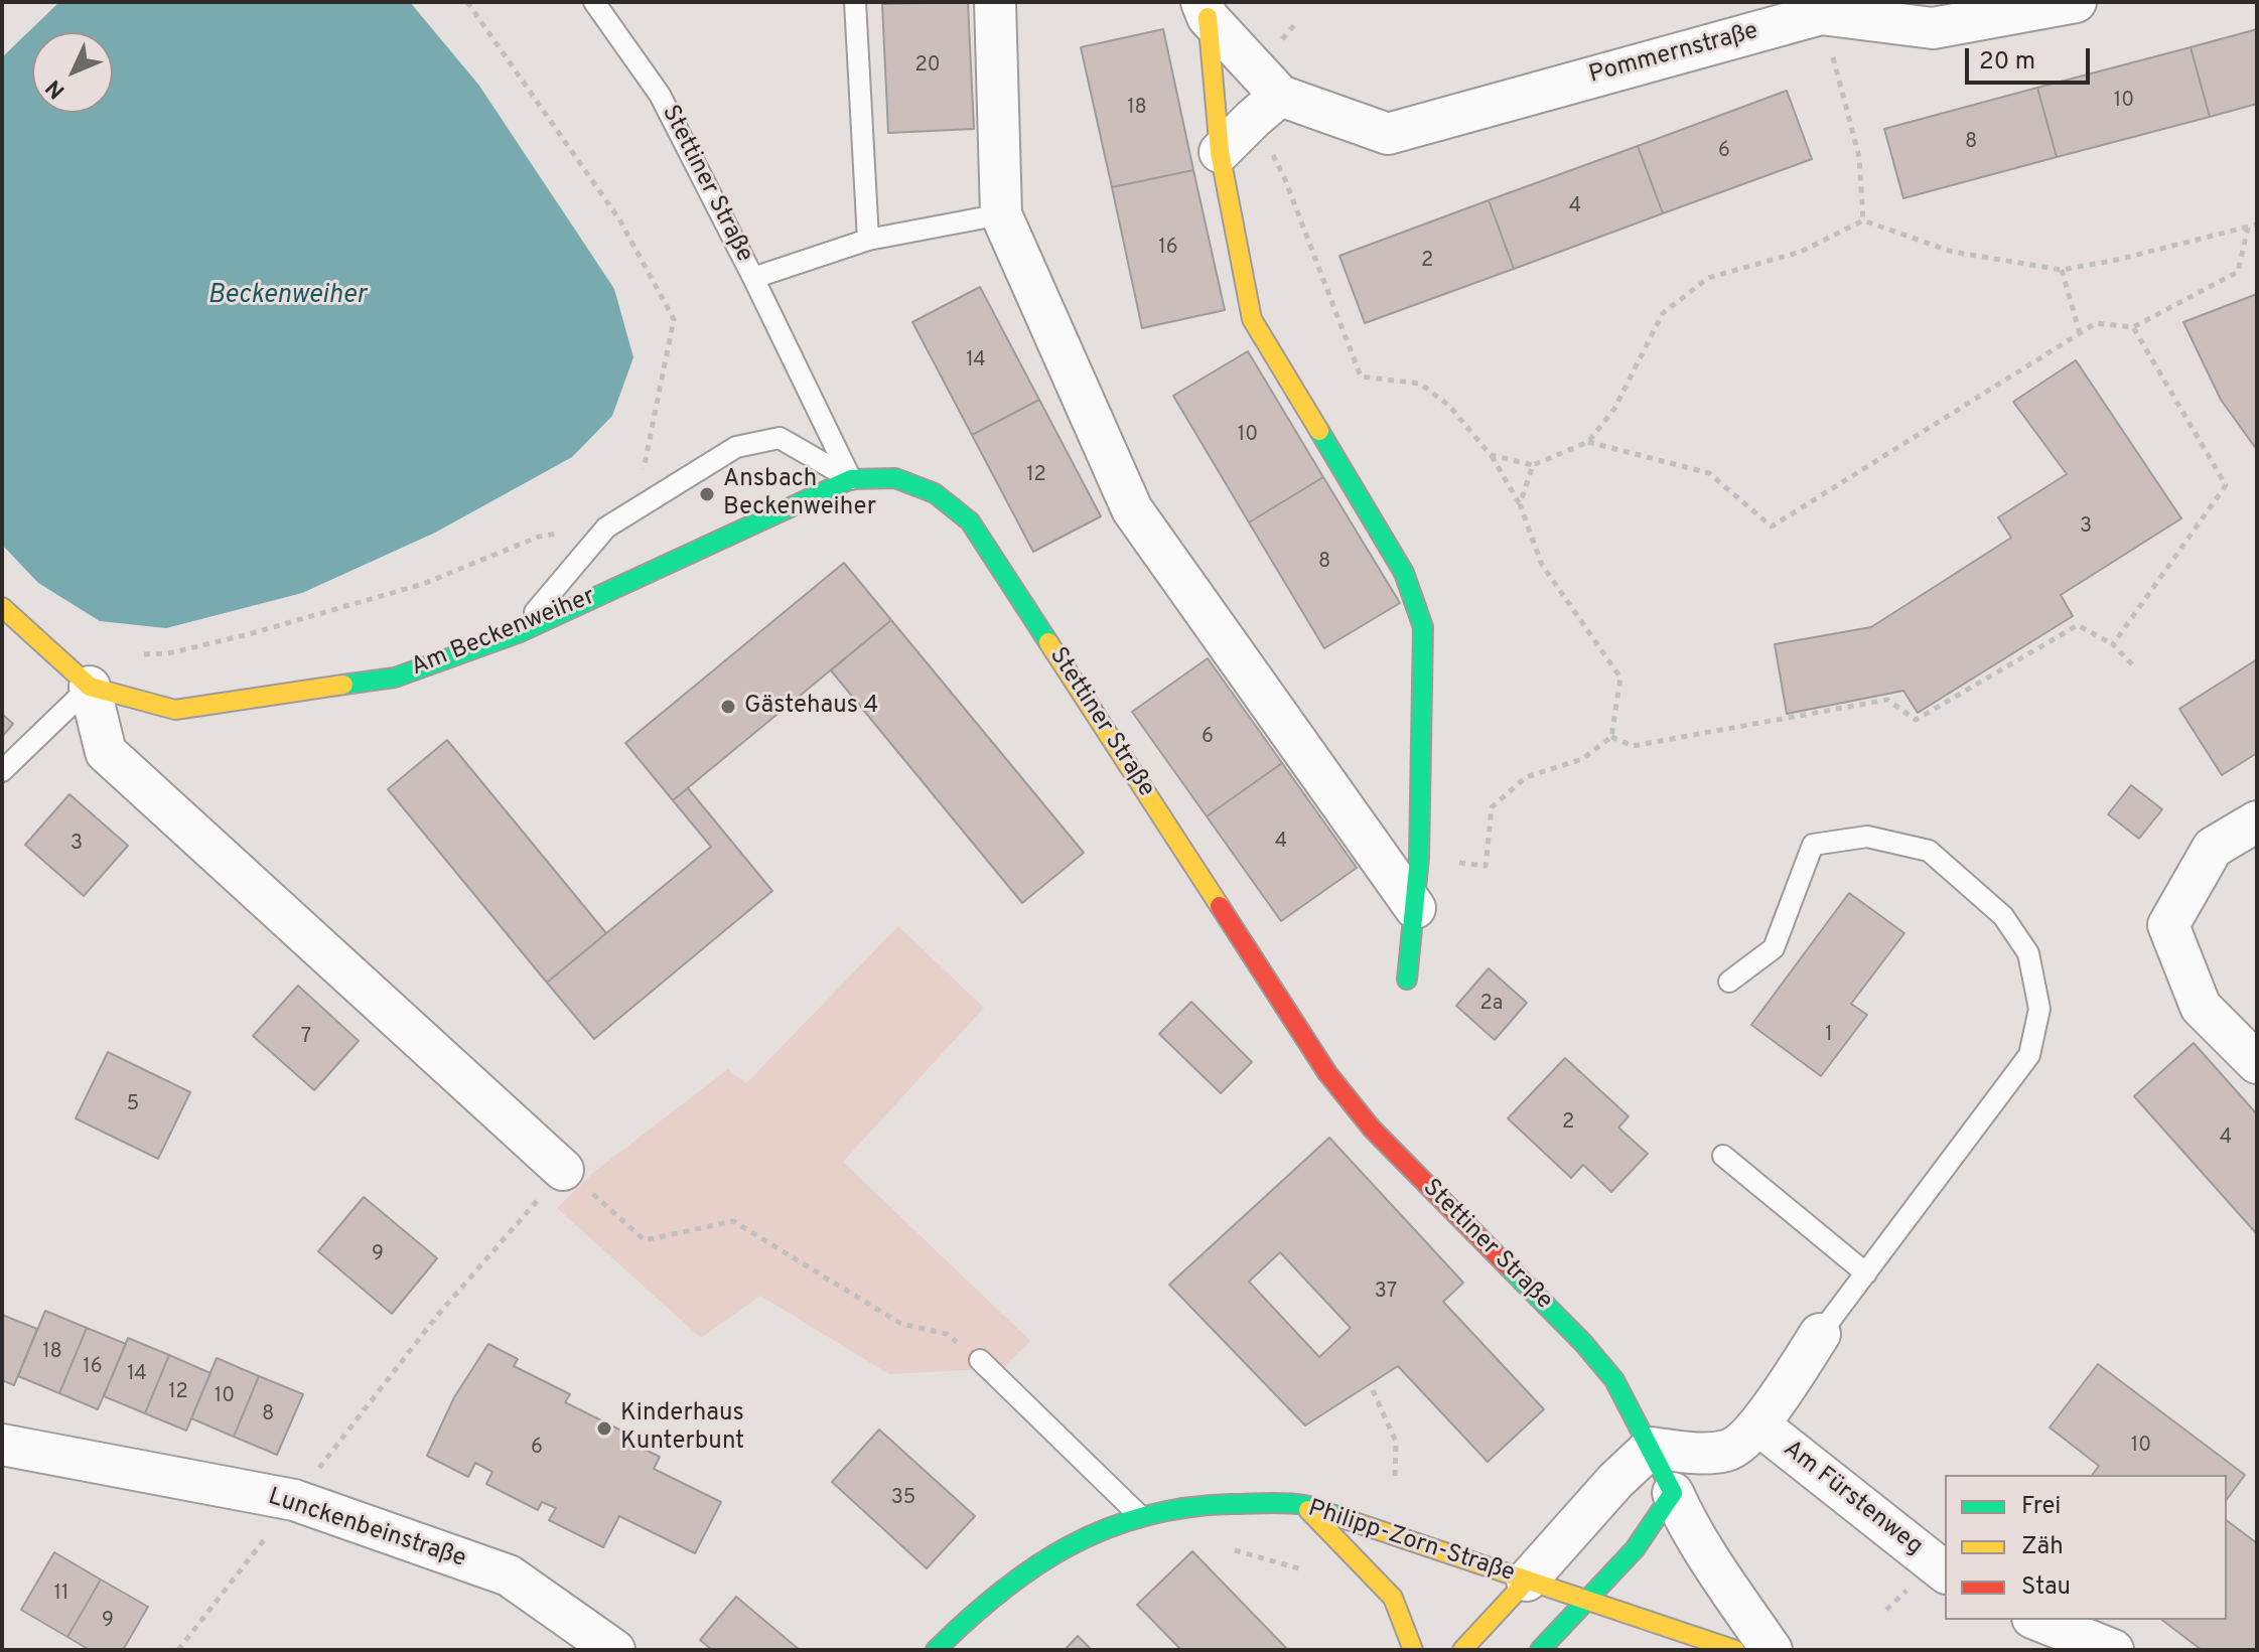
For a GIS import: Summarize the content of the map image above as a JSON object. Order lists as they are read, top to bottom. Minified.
{"streets":{"street":["Pommernstraße","Stettiner Straße","Am Beckenweiher","Am Fürstenweg","Lunckenbeinstraße","Philipp-Zorn-Straße"]},"crossings":[["Stettiner Straße","Am Beckenweiher"],["Stettiner Straße","Am Fürstenweg"]],"water":["Beckenweiher"],"places":["Ansbach Beckenweiher","Gästehaus 4","Kinderhaus Kunterbunt"],"house_numbers":["20","10","18","8","6","4","16","2","14","10","12","3","8","6","4","3","2a","1","7","5","2","4","9","37","18","16","14","12","10","8","10","6","35","11","9"],"legend":["Frei","Zäh","Stau"],"scale_bar":"20 m","north":"bottom left"}
